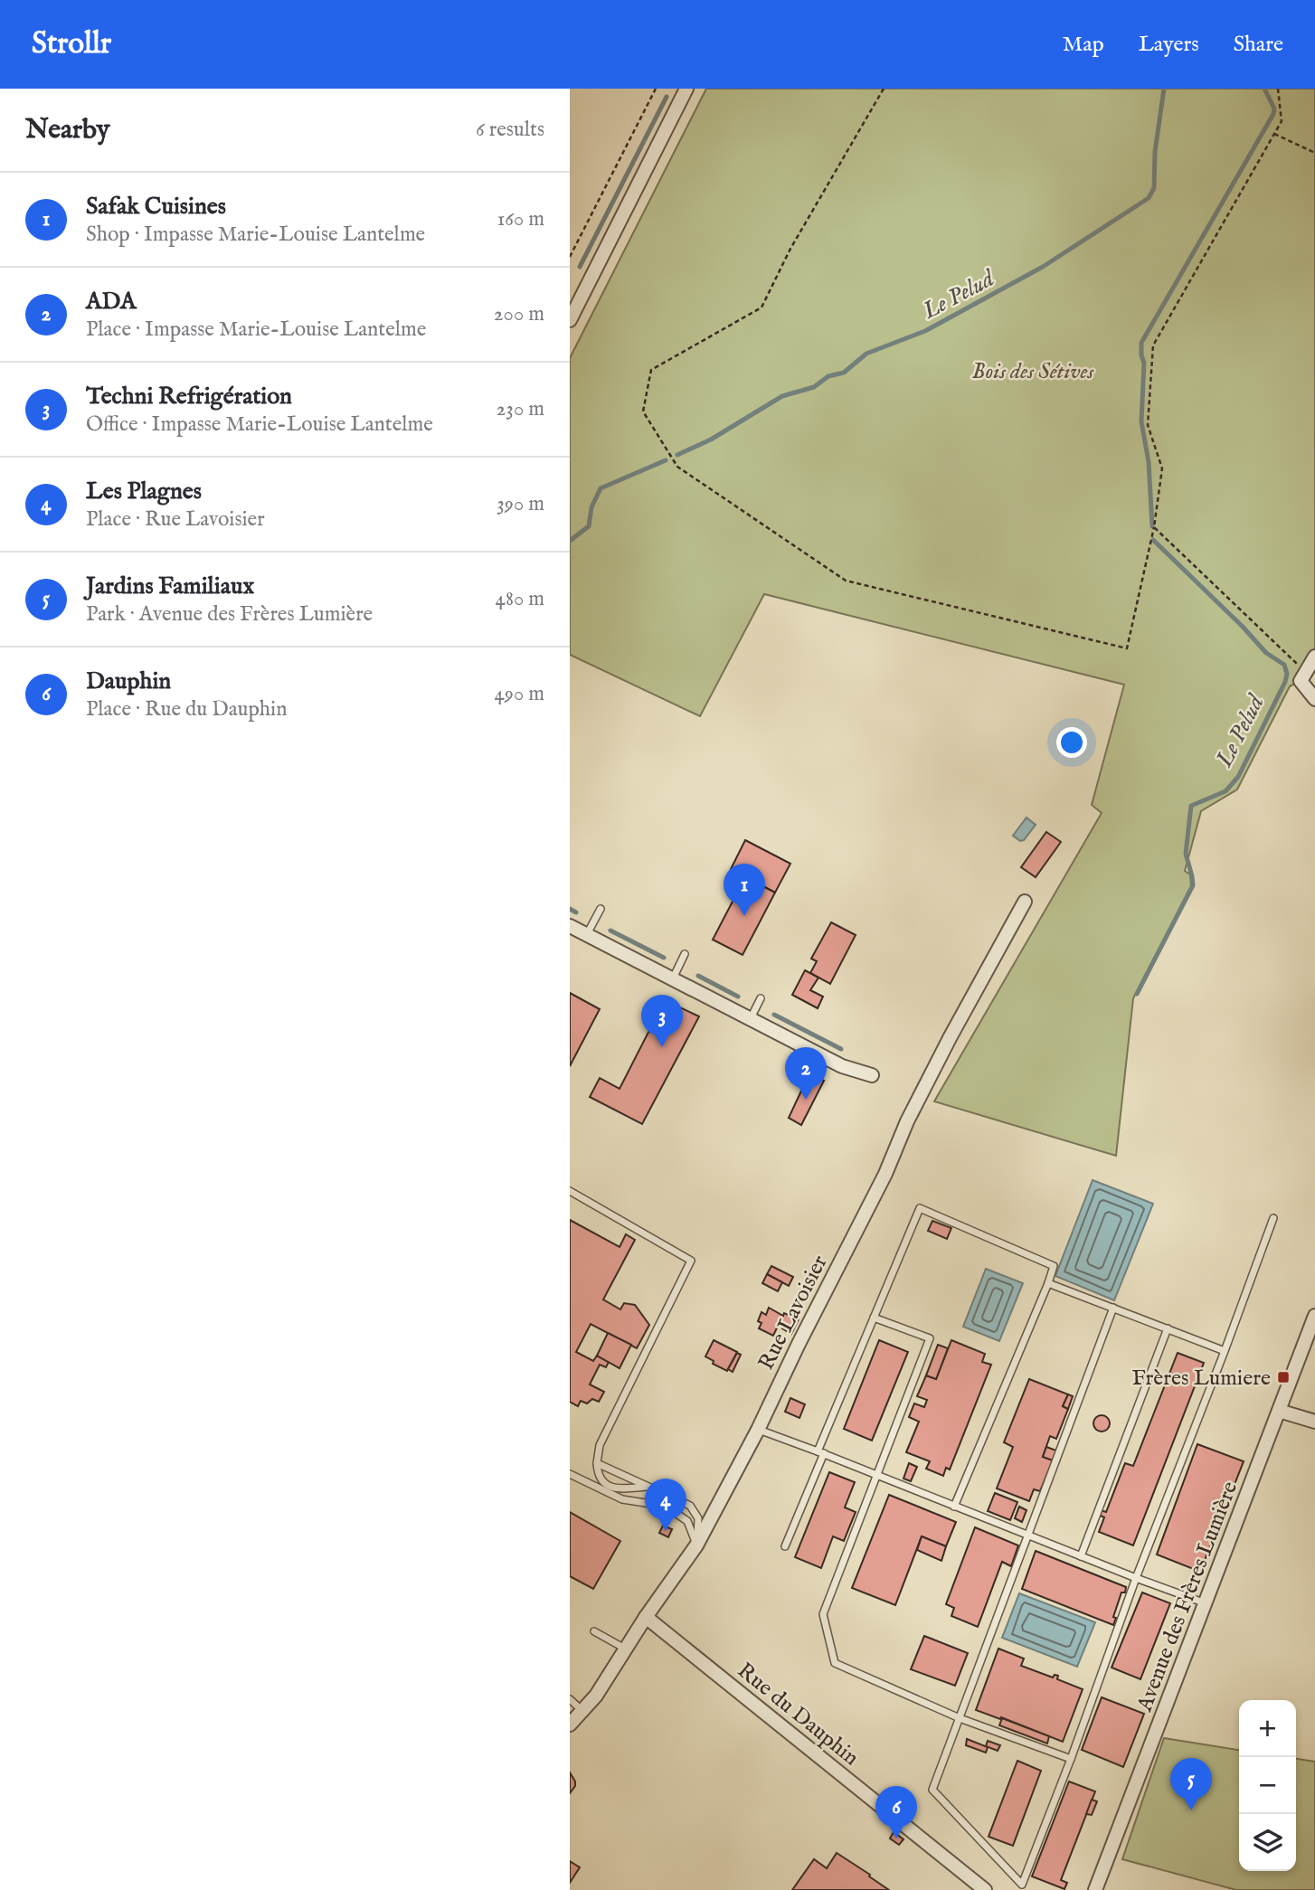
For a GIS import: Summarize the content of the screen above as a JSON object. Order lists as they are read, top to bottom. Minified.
{"streets":{"street":["Rue Lavoisier","Avenue des Frères Lumière","Rue du Dauphin"]},"crossings":[["Rue Lavoisier","Rue du Dauphin"]],"water":["Le Pelud"],"parks":["Bois des Sétives"],"places":{"transit":["Frères Lumiere"]},"page":{"header":"Strollr","nav":["Map","Layers","Share"],"heading":["Nearby","6 results"],"list":[{"mark":"1","name":"Safak Cuisines","note":"Shop · Impasse Marie-Louise Lantelme","value":"160 m"},{"mark":"2","name":"ADA","note":"Place · Impasse Marie-Louise Lantelme","value":"200 m"},{"mark":"3","name":"Techni Refrigération","note":"Office · Impasse Marie-Louise Lantelme","value":"230 m"},{"mark":"4","name":"Les Plagnes","note":"Place · Rue Lavoisier","value":"390 m"},{"mark":"5","name":"Jardins Familiaux","note":"Park · Avenue des Frères Lumière","value":"480 m"},{"mark":"6","name":"Dauphin","note":"Place · Rue du Dauphin","value":"490 m"}],"pins":["1","3","2","4","5","6"],"map_buttons":["+","−"]}}
